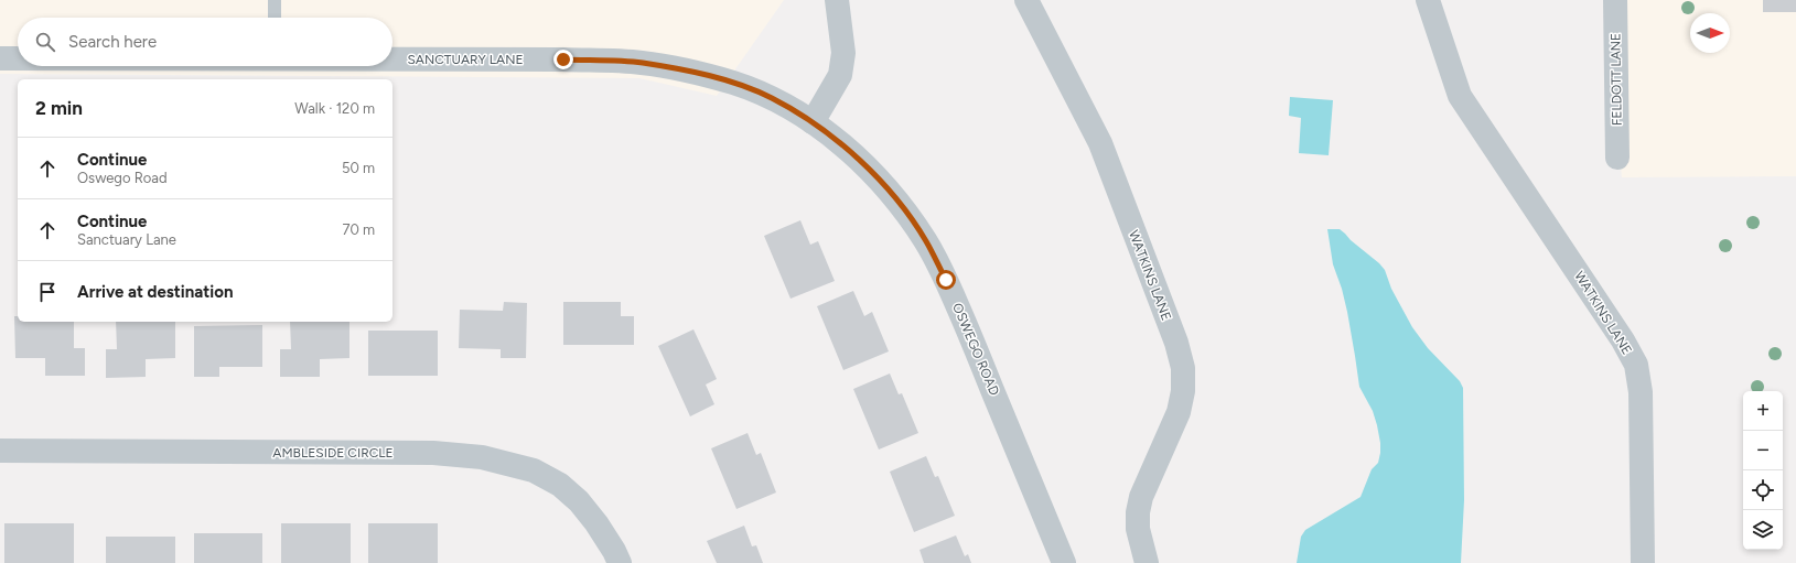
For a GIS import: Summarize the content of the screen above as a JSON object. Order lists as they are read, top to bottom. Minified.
{"streets":{"street":["SANCTUARY LANE","FELDOTT LANE","WATKINS LANE","OSWEGO ROAD","AMBLESIDE CIRCLE"]},"crossings":[["SANCTUARY LANE","OSWEGO ROAD"]],"north":"right","page":{"search":"Search here","heading":["2 min","Walk · 120 m"],"list":[["Continue","Oswego Road","50 m"],["Continue","Sanctuary Lane","70 m"],"Arrive at destination"],"map_buttons":["+","−"]}}
